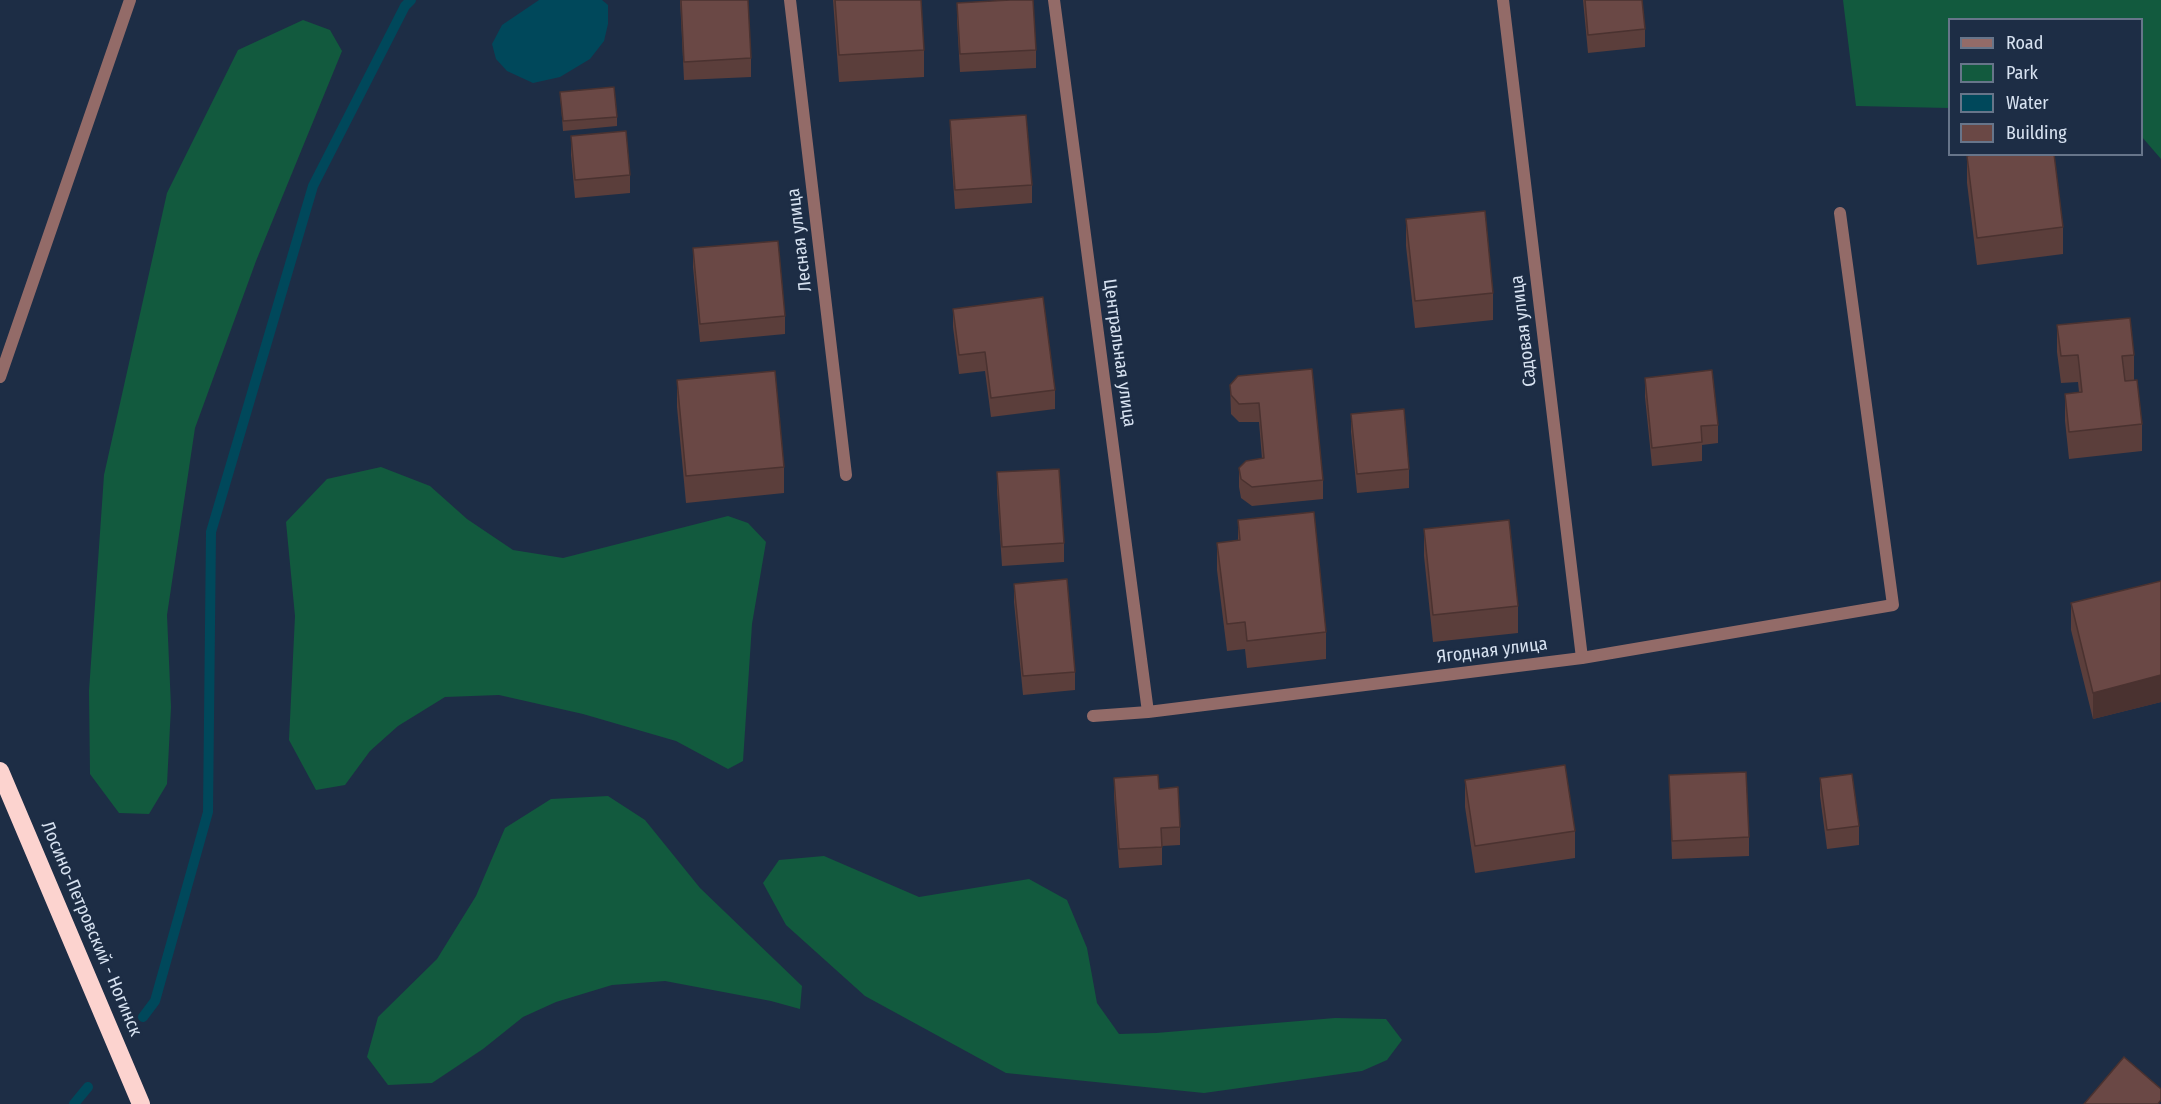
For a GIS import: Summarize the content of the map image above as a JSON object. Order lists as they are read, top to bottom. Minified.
{"streets":{"highway":["Лосино-Петровский - Ногинск"],"street":["Лесная улица","Садовая улица","Центральная улица","Ягодная улица"]},"crossings":[["Садовая улица","Ягодная улица"],["Центральная улица","Ягодная улица"]],"legend":["Road","Park","Water","Building"]}
